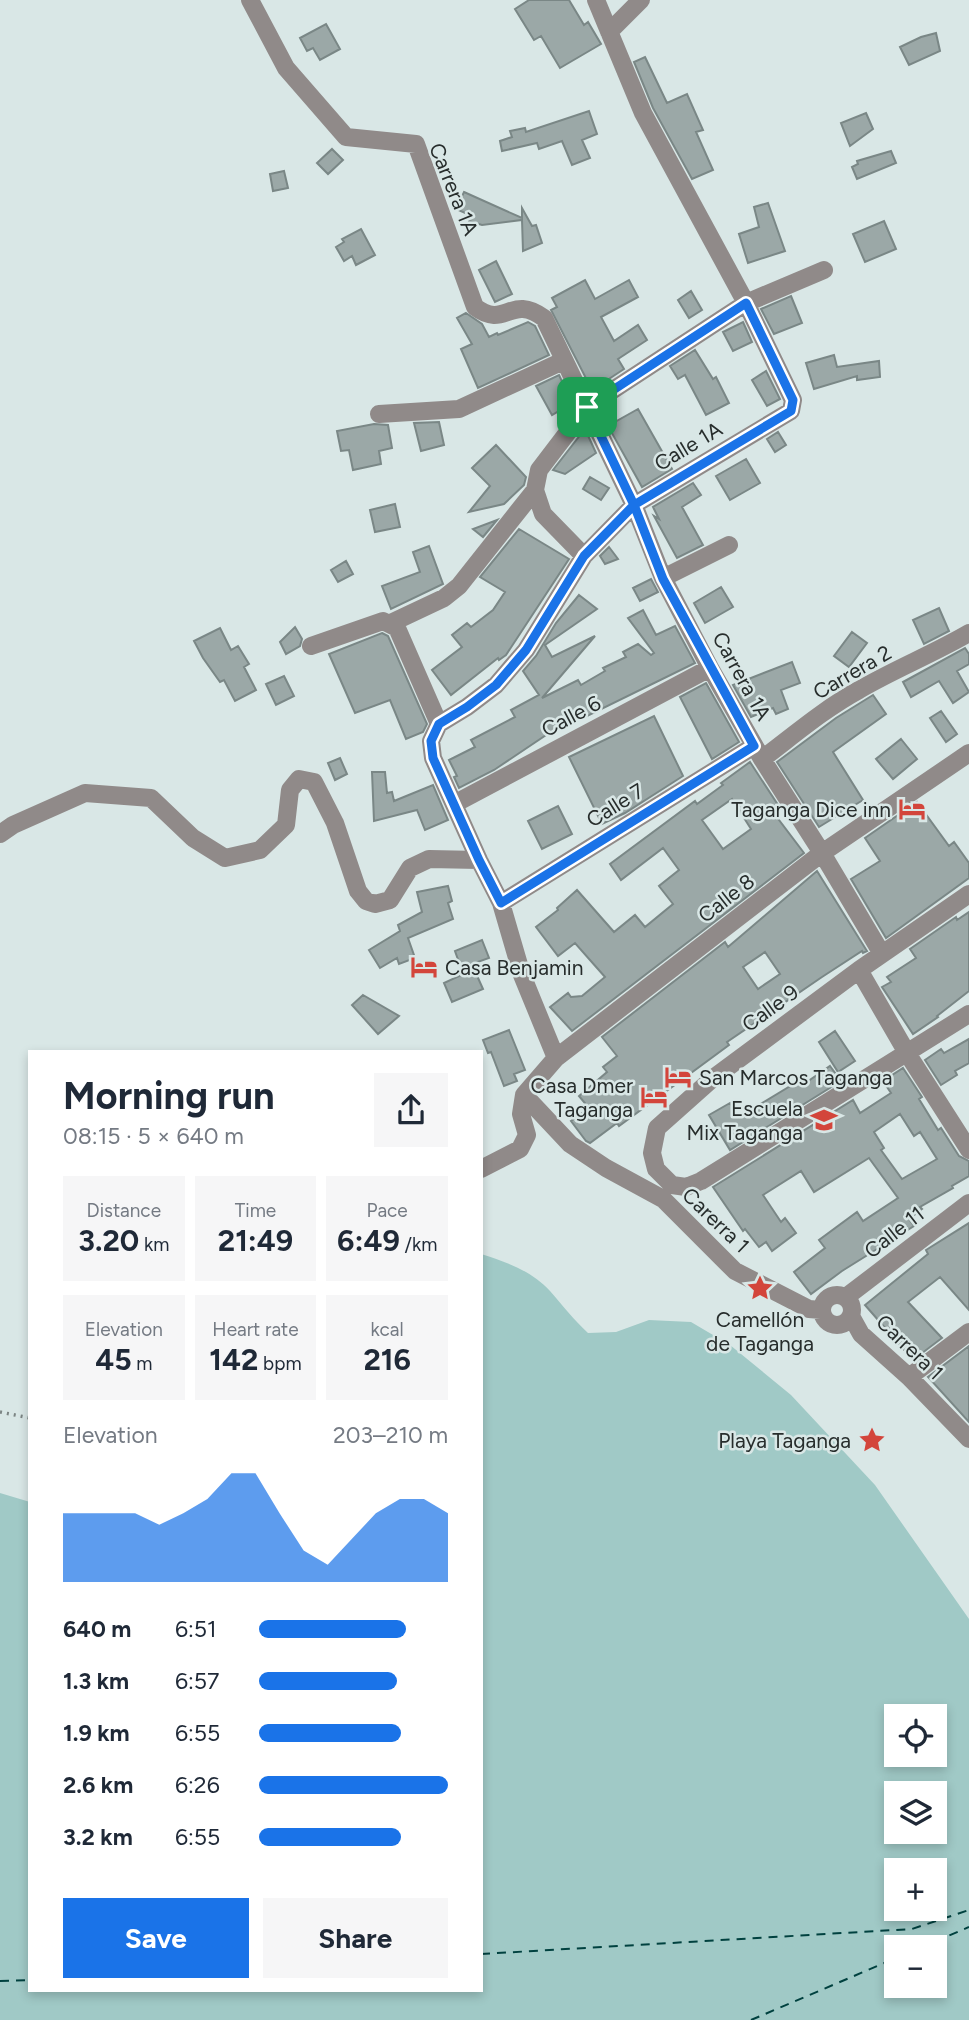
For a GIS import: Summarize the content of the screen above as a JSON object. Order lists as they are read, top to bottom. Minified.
{"streets":{"street":["Carrera 1A","Calle 1A","Carrera 2","Calle 6","Calle 7","Calle 8","Calle 9","Carerra 1","Calle 11","Carrera 1"]},"crossings":[["Carrera 1A","Calle 1A"],["Carrera 1A","Carrera 2"],["Carrera 1A","Calle 6"],["Carrera 1A","Calle 7"],["Carrera 1A","Calle 8"],["Carrera 1A","Calle 9"],["Carrera 2","Calle 7"],["Calle 8","Carerra 1"],["Carerra 1","Calle 11"],["Carerra 1","Carrera 1"],["Calle 11","Carrera 1"]],"places":{"hotel":["Taganga Dice inn","Casa Benjamin","San Marcos Taganga","Casa Dmer Taganga"],"school or university":["Escuela Mix Taganga"],"place":["Camellón de Taganga","Playa Taganga"]},"page":{"heading":["Morning run","08:15 · 5 × 640 m"],"stats":[["Distance","3.20 km"],["Time","21:49"],["Pace","6:49 /km"],["Elevation","45 m"],["Heart rate","142 bpm"],["kcal","216"]],"chart":["Elevation","203–210 m"],"list":[{"name":"640 m","note":"6:51"},{"name":"1.3 km","note":"6:57"},{"name":"1.9 km","note":"6:55"},{"name":"2.6 km","note":"6:26"},{"name":"3.2 km","note":"6:55"}],"map_buttons":["+","−"],"buttons":["Save","Share"]}}
